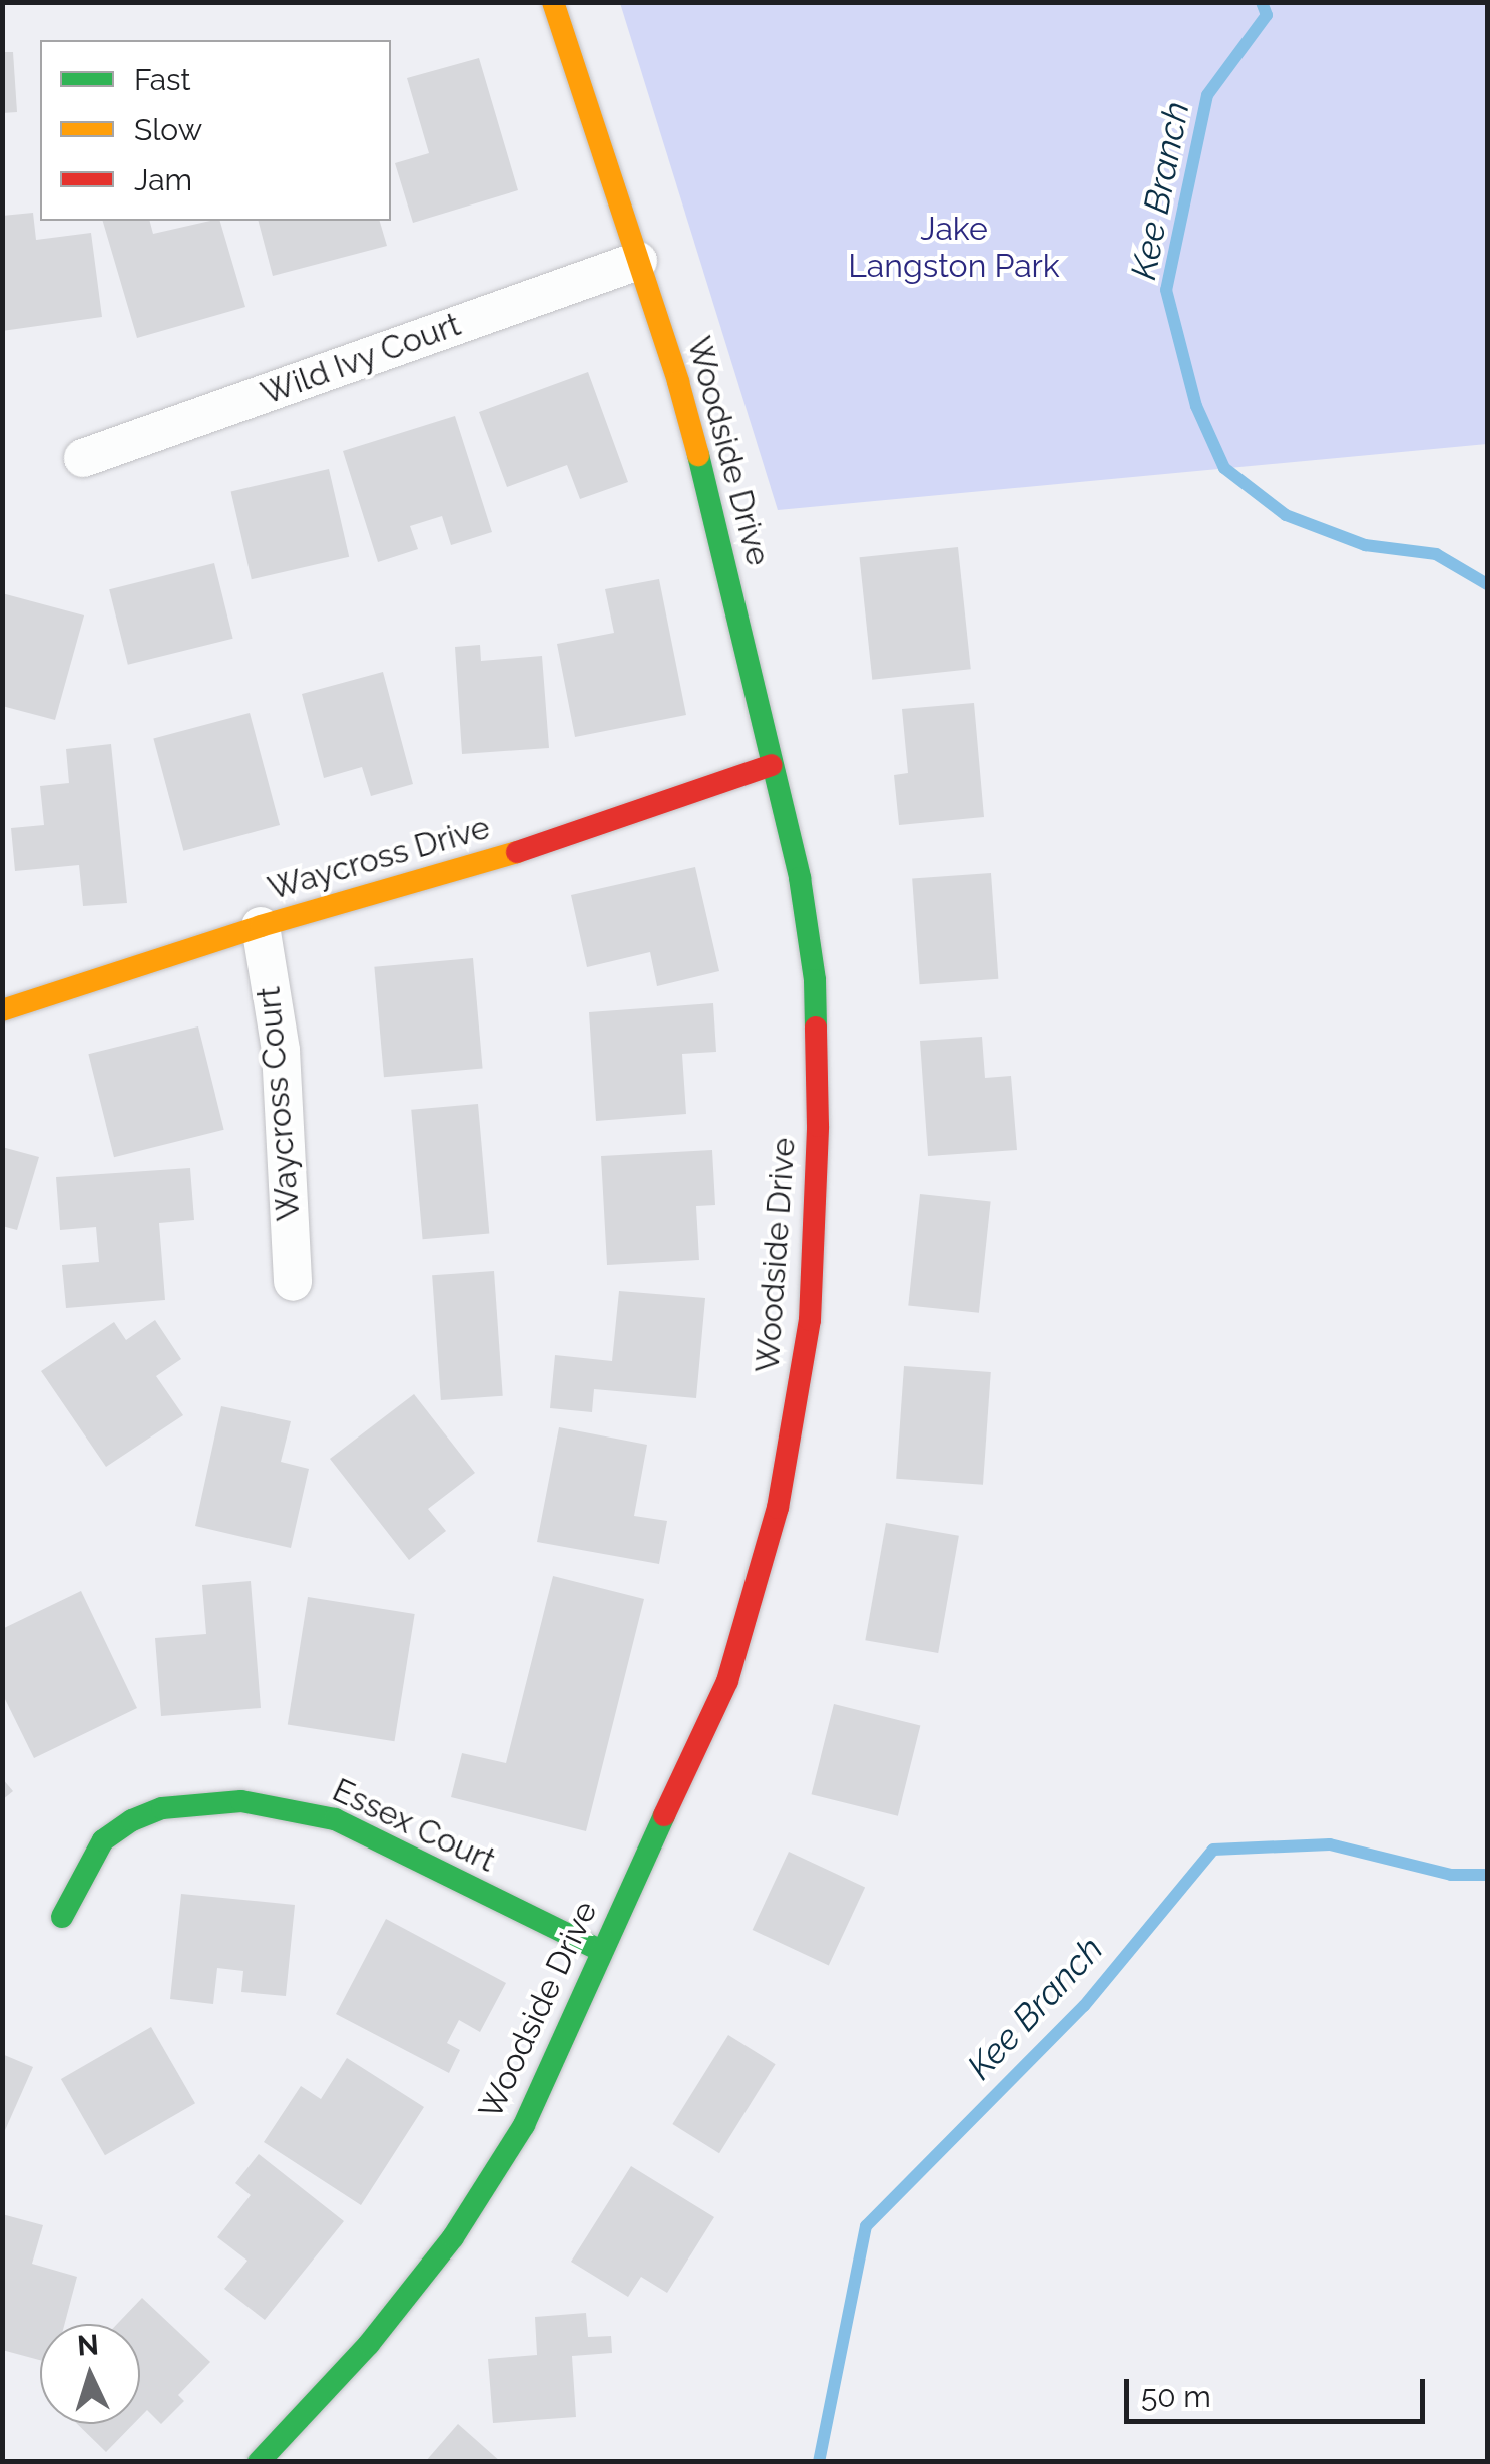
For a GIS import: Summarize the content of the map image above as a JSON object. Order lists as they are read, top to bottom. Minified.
{"streets":{"street":["Wild Ivy Court","Woodside Drive","Waycross Drive","Waycross Court","Essex Court"]},"crossings":[["Wild Ivy Court","Woodside Drive"],["Woodside Drive","Waycross Drive"],["Woodside Drive","Essex Court"],["Waycross Drive","Waycross Court"]],"water":["Kee Branch"],"parks":["Jake Langston Park"],"legend":["Fast","Slow","Jam"],"scale_bar":"50 m","north":"top"}
